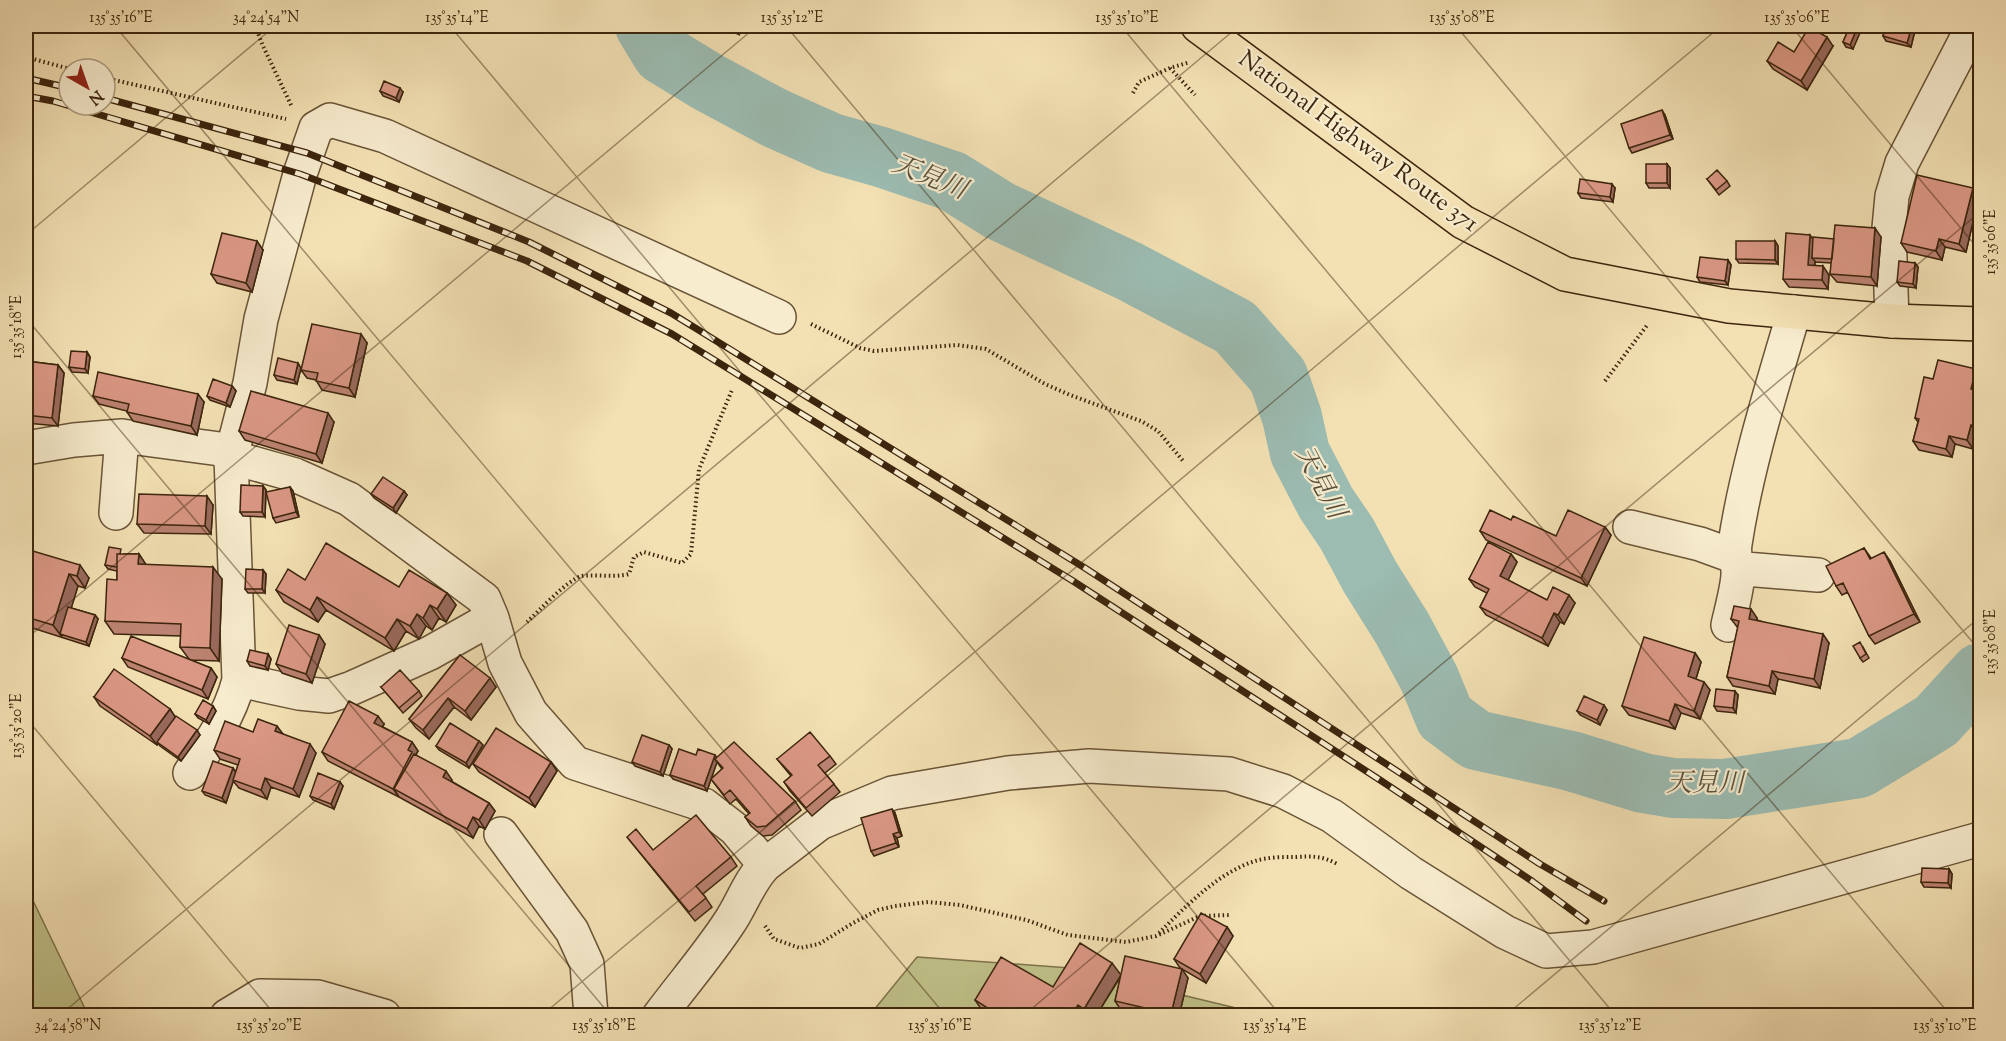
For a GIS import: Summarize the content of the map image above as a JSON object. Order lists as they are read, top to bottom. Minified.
{"streets":{"highway":["National Highway Route 371"]},"water":["天見川"],"north":"bottom right","coordinates":["135°35'16\"E","34°24'54\"N","135°35'14\"E","135°35'12\"E","135°35'10\"E","135°35'08\"E","135°35'06\"E","135°35'18\"E","135°35'20\"E","34°24'58\"N"]}
